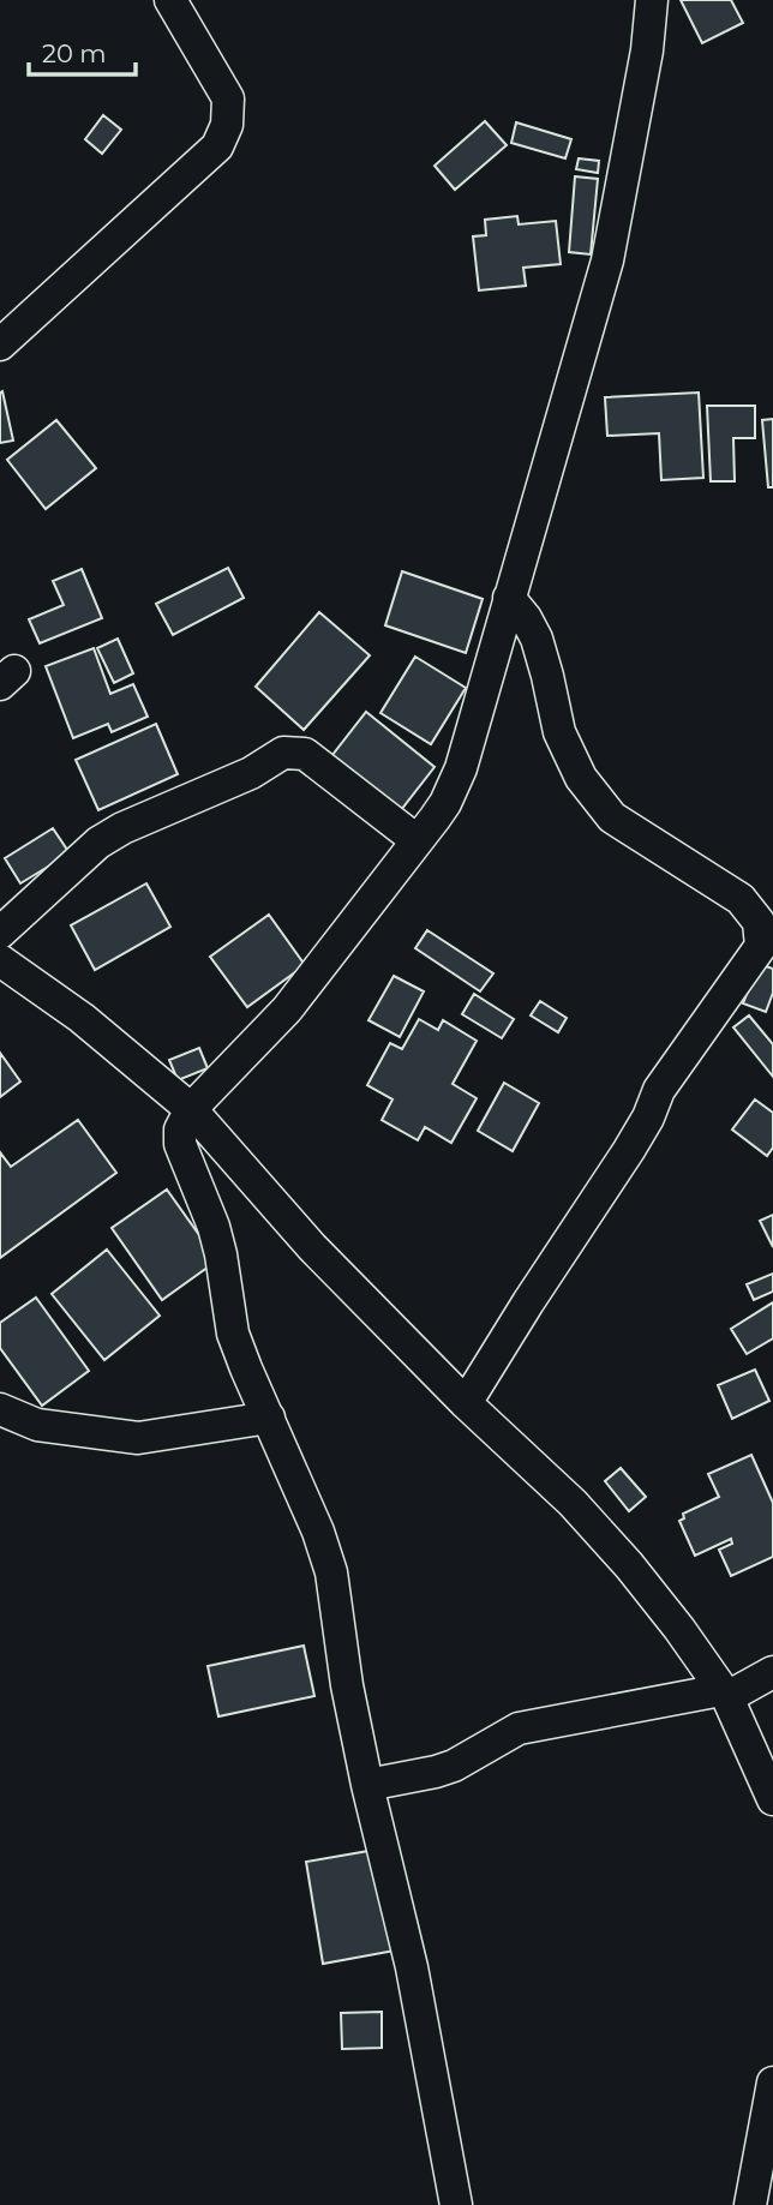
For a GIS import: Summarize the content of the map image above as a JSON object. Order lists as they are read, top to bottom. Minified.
{"scale_bar":"20 m"}
